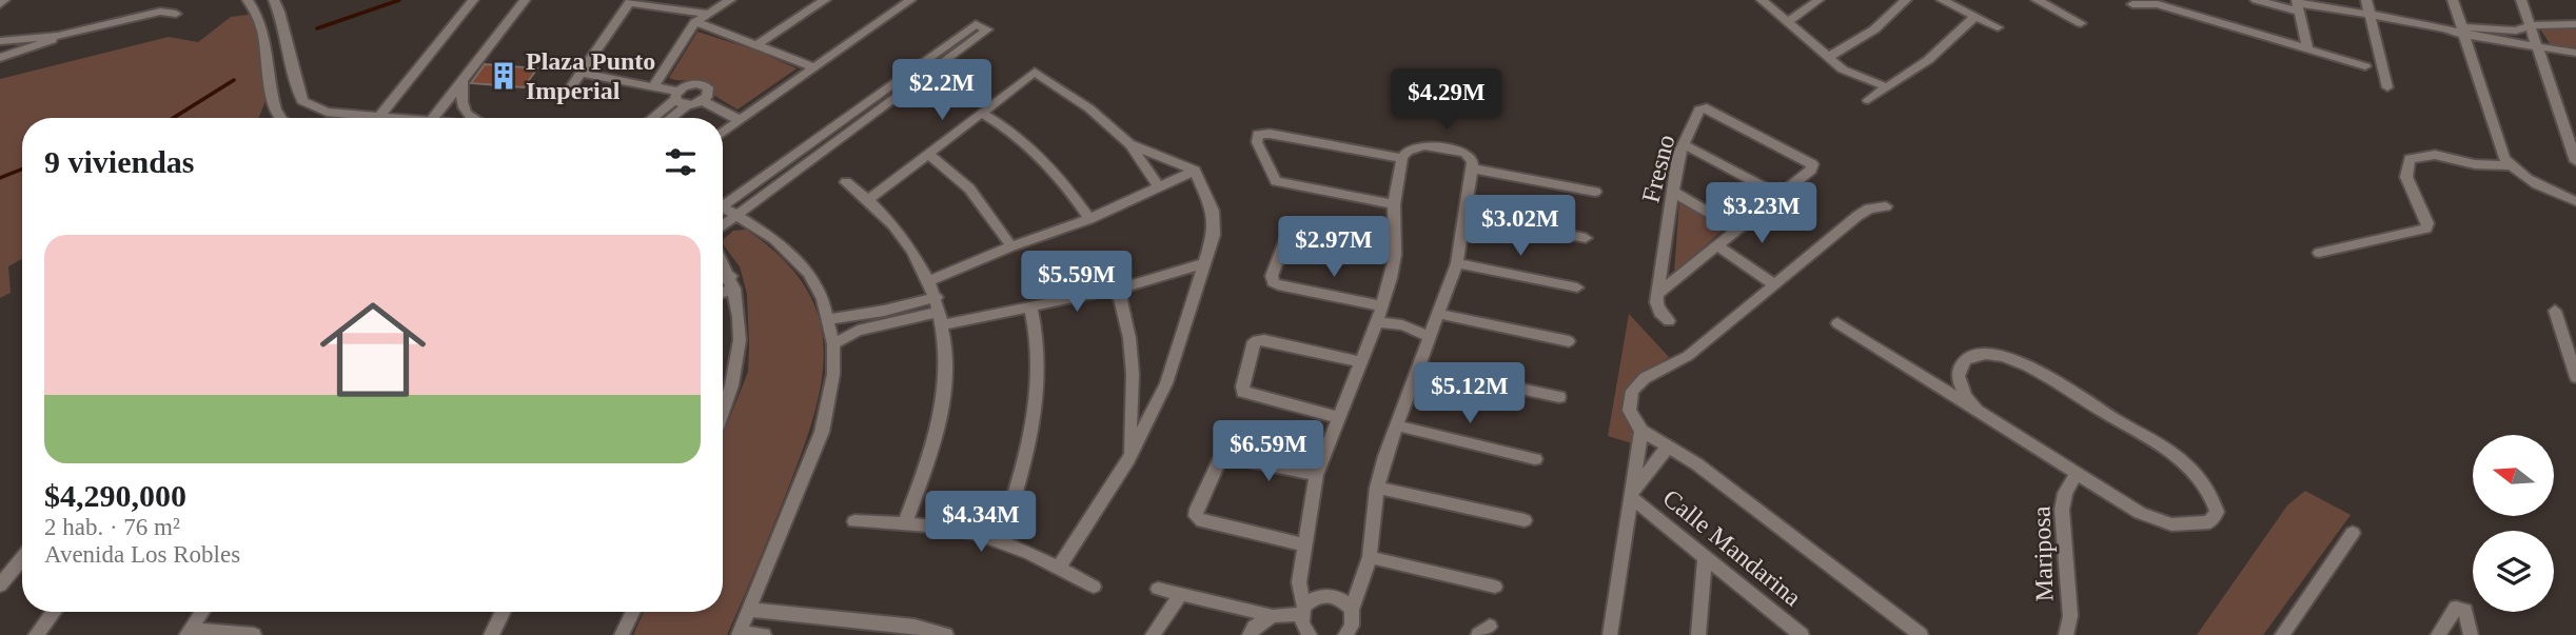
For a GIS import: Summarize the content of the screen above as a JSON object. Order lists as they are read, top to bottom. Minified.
{"streets":{"street":["Fresno","Calle Mandarina","Mariposa"]},"places":{"building":["Plaza Punto Imperial"]},"north":"left","page":{"price":["$2.2M","$4.29M","$3.23M","$3.02M","$2.97M","$5.59M","$5.12M","$6.59M","$4.34M"],"heading":"9 viviendas","list":[{"name":"$4,290,000","note":"2 hab. · 76 m² · Avenida Los Robles"}]}}
